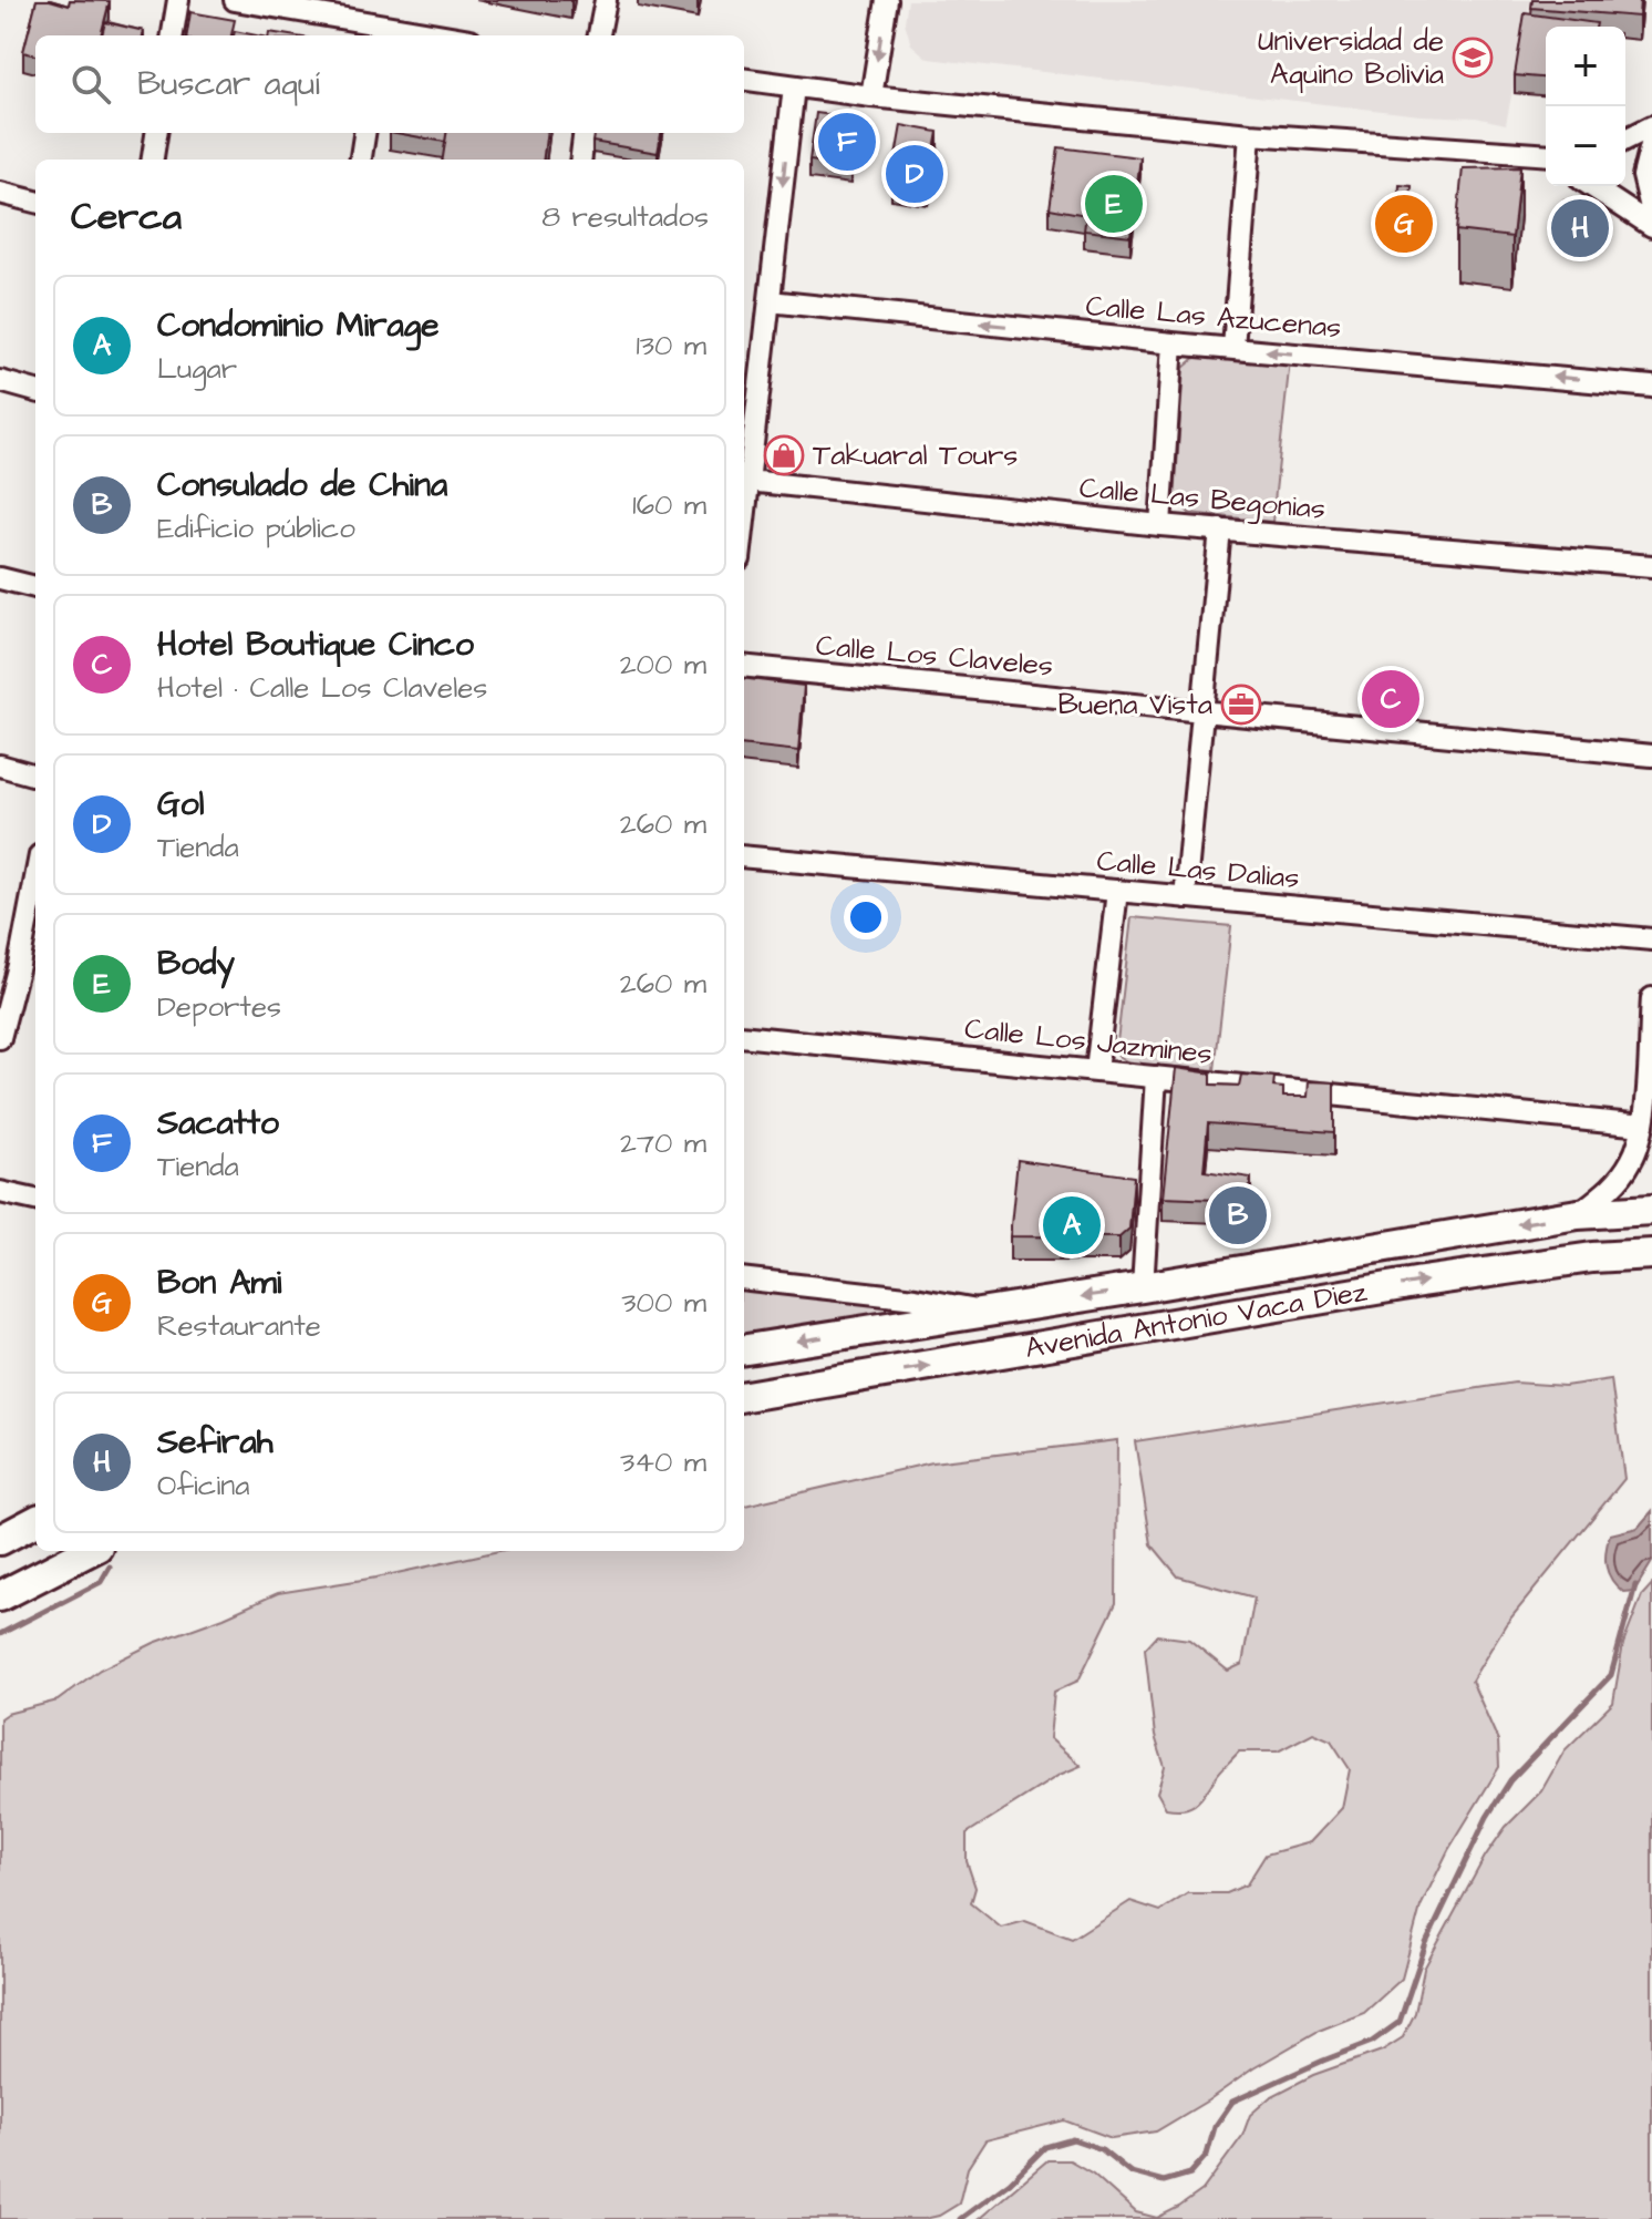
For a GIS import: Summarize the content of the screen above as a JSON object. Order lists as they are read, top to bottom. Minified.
{"streets":{"highway":["Avenida Antonio Vaca Diez"],"street":["Calle Las Azucenas","Calle Las Begonias","Calle Los Claveles","Calle Las Dalias","Calle Los Jazmines"]},"one_way":["Calle Las Azucenas"],"places":{"school or university":["Universidad de Aquino Bolivia"],"shop":["Takuaral Tours"],"office":["Buena Vista"]},"page":{"map_buttons":["+","−"],"search":"Buscar aquí","pins":["F","D","E","G","H","C","B","A"],"heading":["Cerca","8 resultados"],"list":[{"mark":"A","name":"Condominio Mirage","note":"Lugar","value":"130 m"},{"mark":"B","name":"Consulado de China","note":"Edificio público","value":"160 m"},{"mark":"C","name":"Hotel Boutique Cinco","note":"Hotel · Calle Los Claveles","value":"200 m"},{"mark":"D","name":"Gol","note":"Tienda","value":"260 m"},{"mark":"E","name":"Body","note":"Deportes","value":"260 m"},{"mark":"F","name":"Sacatto","note":"Tienda","value":"270 m"},{"mark":"G","name":"Bon Ami","note":"Restaurante","value":"300 m"},{"mark":"H","name":"Sefirah","note":"Oficina","value":"340 m"}]}}
